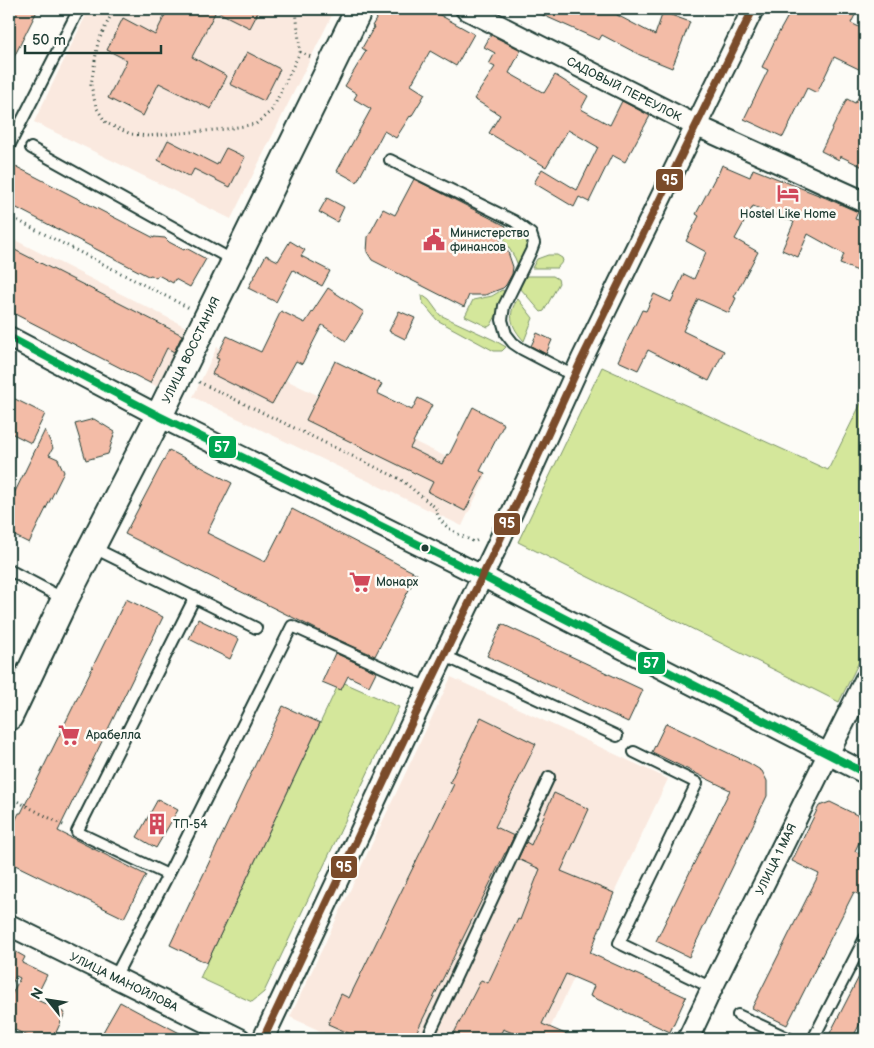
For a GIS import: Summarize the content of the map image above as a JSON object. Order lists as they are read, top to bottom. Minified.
{"streets":{"street":["САДОВЫЙ ПЕРЕУЛОК","УЛИЦА ВОССТАНИЯ","УЛИЦА 1 МАЯ","УЛИЦА МАНОЙЛОВА"]},"places":{"hotel":["Hostel Like Home"],"public building":["Министерство финансов"],"supermarket":["Монарх","Арабелла"],"building":["ТП-54"]},"lines":["transit line 95","transit line 57"],"scale_bar":"50 m","north":"top left"}
